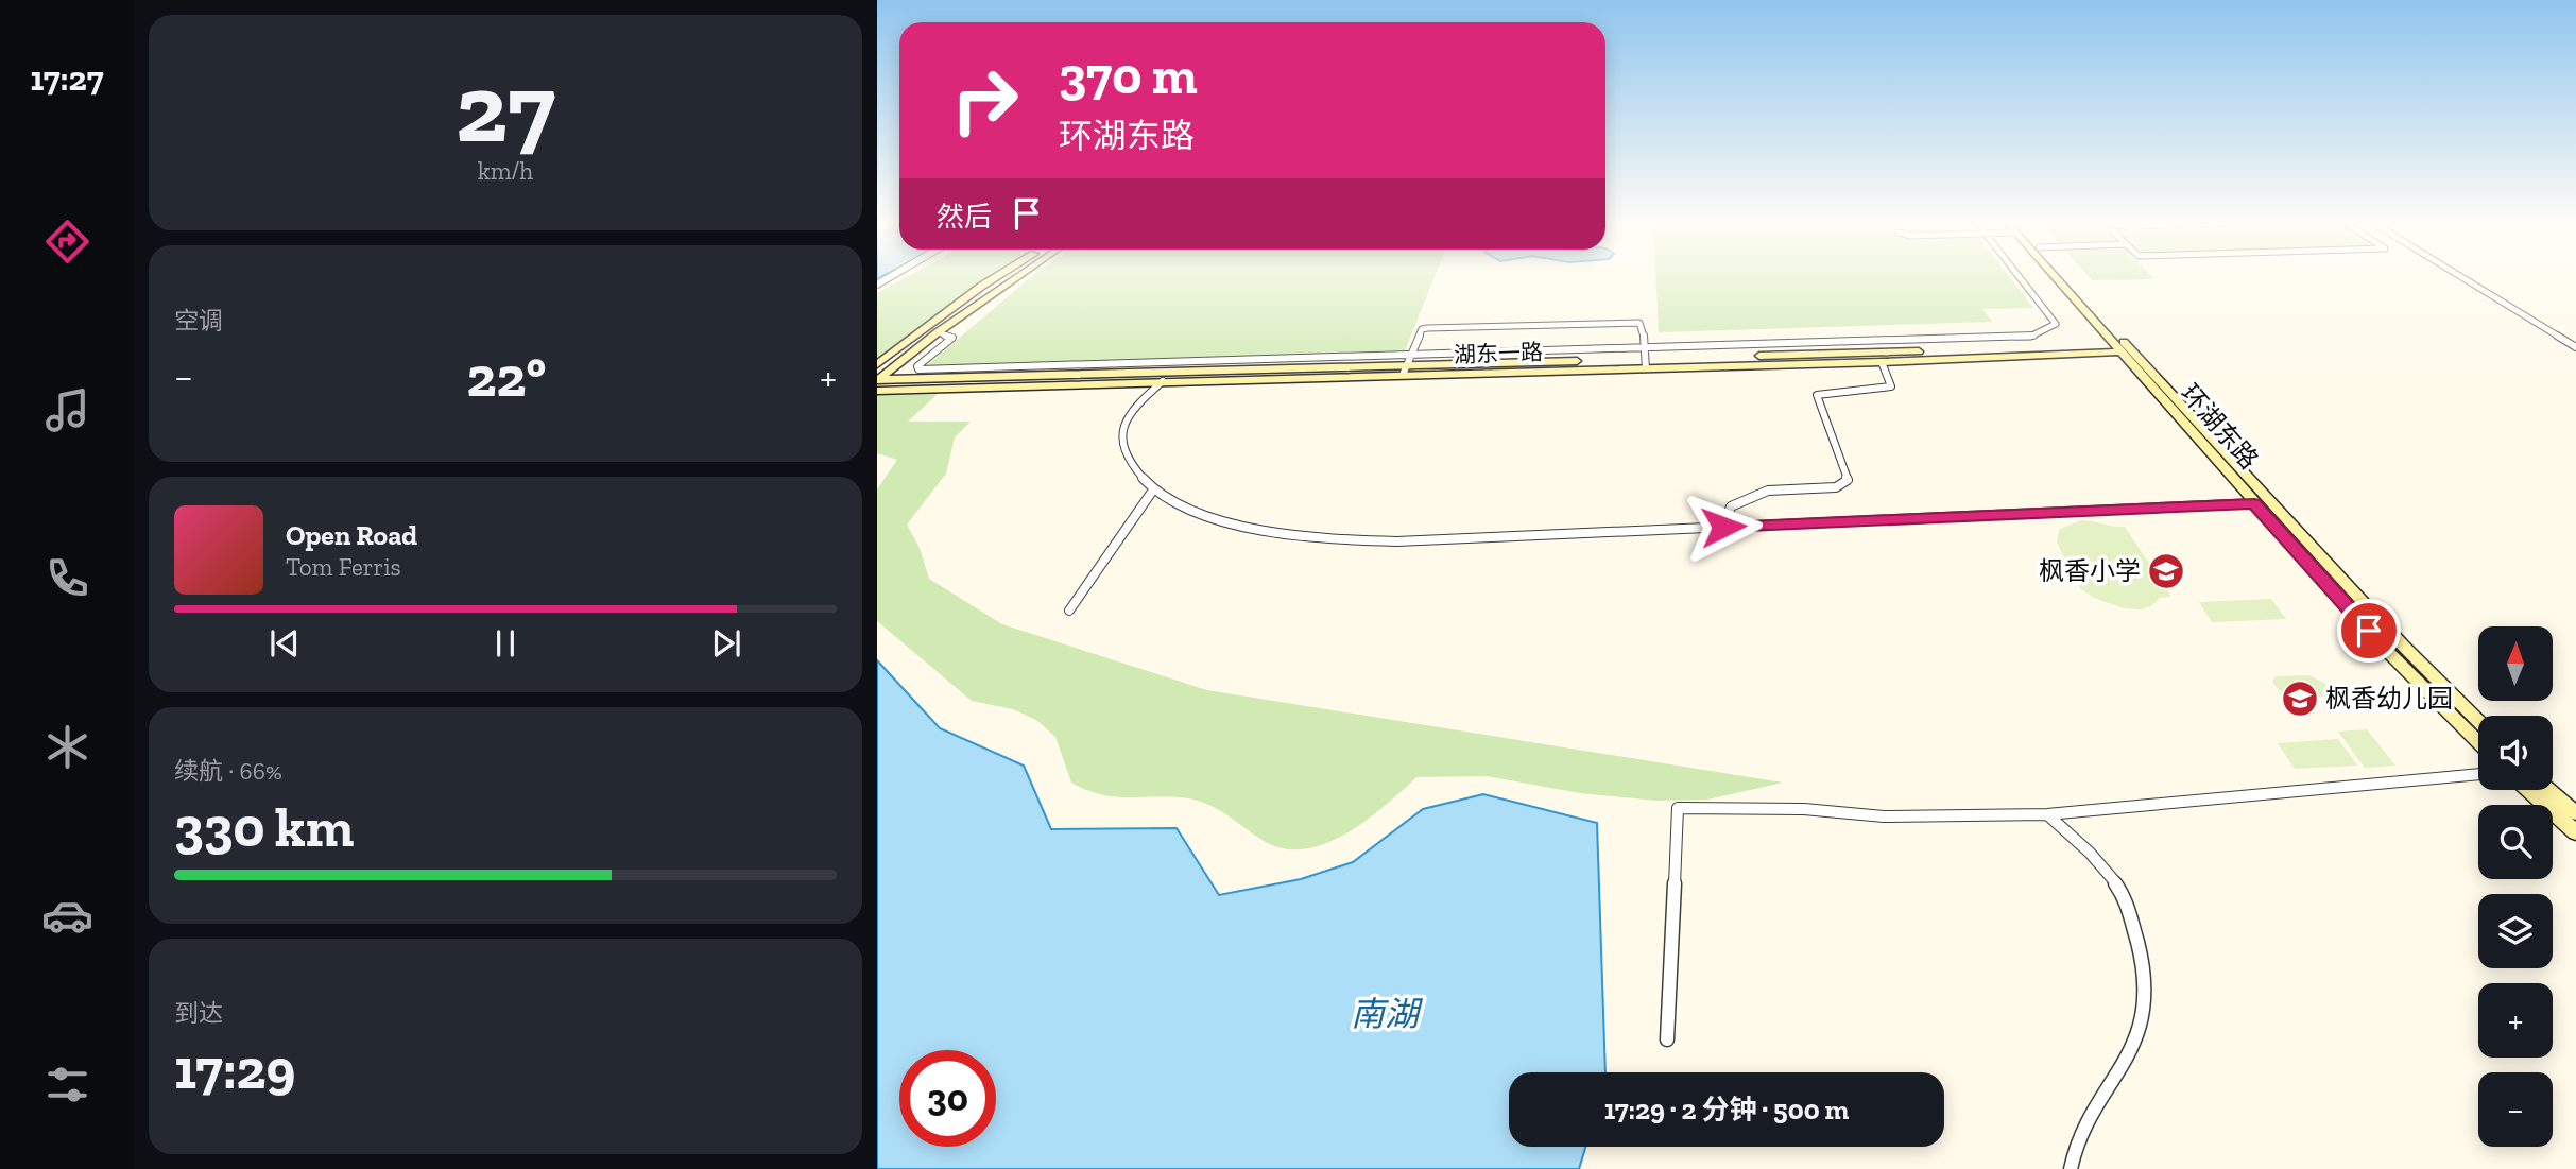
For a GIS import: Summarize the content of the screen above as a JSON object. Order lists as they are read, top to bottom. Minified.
{"streets":{"main road":["湖东一路","环湖东路"]},"crossings":[["湖东一路","环湖东路"]],"water":["南湖"],"places":{"school or university":["枫香小学","枫香幼儿园"]},"north":"top","page":{"tabs":"17:27","tile":[["27","km/h"],"空调",["续航 · 66%","330 km"],["到达","17:29"]],"turn":["370 m","环湖东路"],"then":"然后","heat":["−","22°","+"],"song":["Open Road","Tom Ferris"],"map_buttons":["+","−"],"limit":"30","trip":"17:29 · 2 分钟 · 500 m"}}
